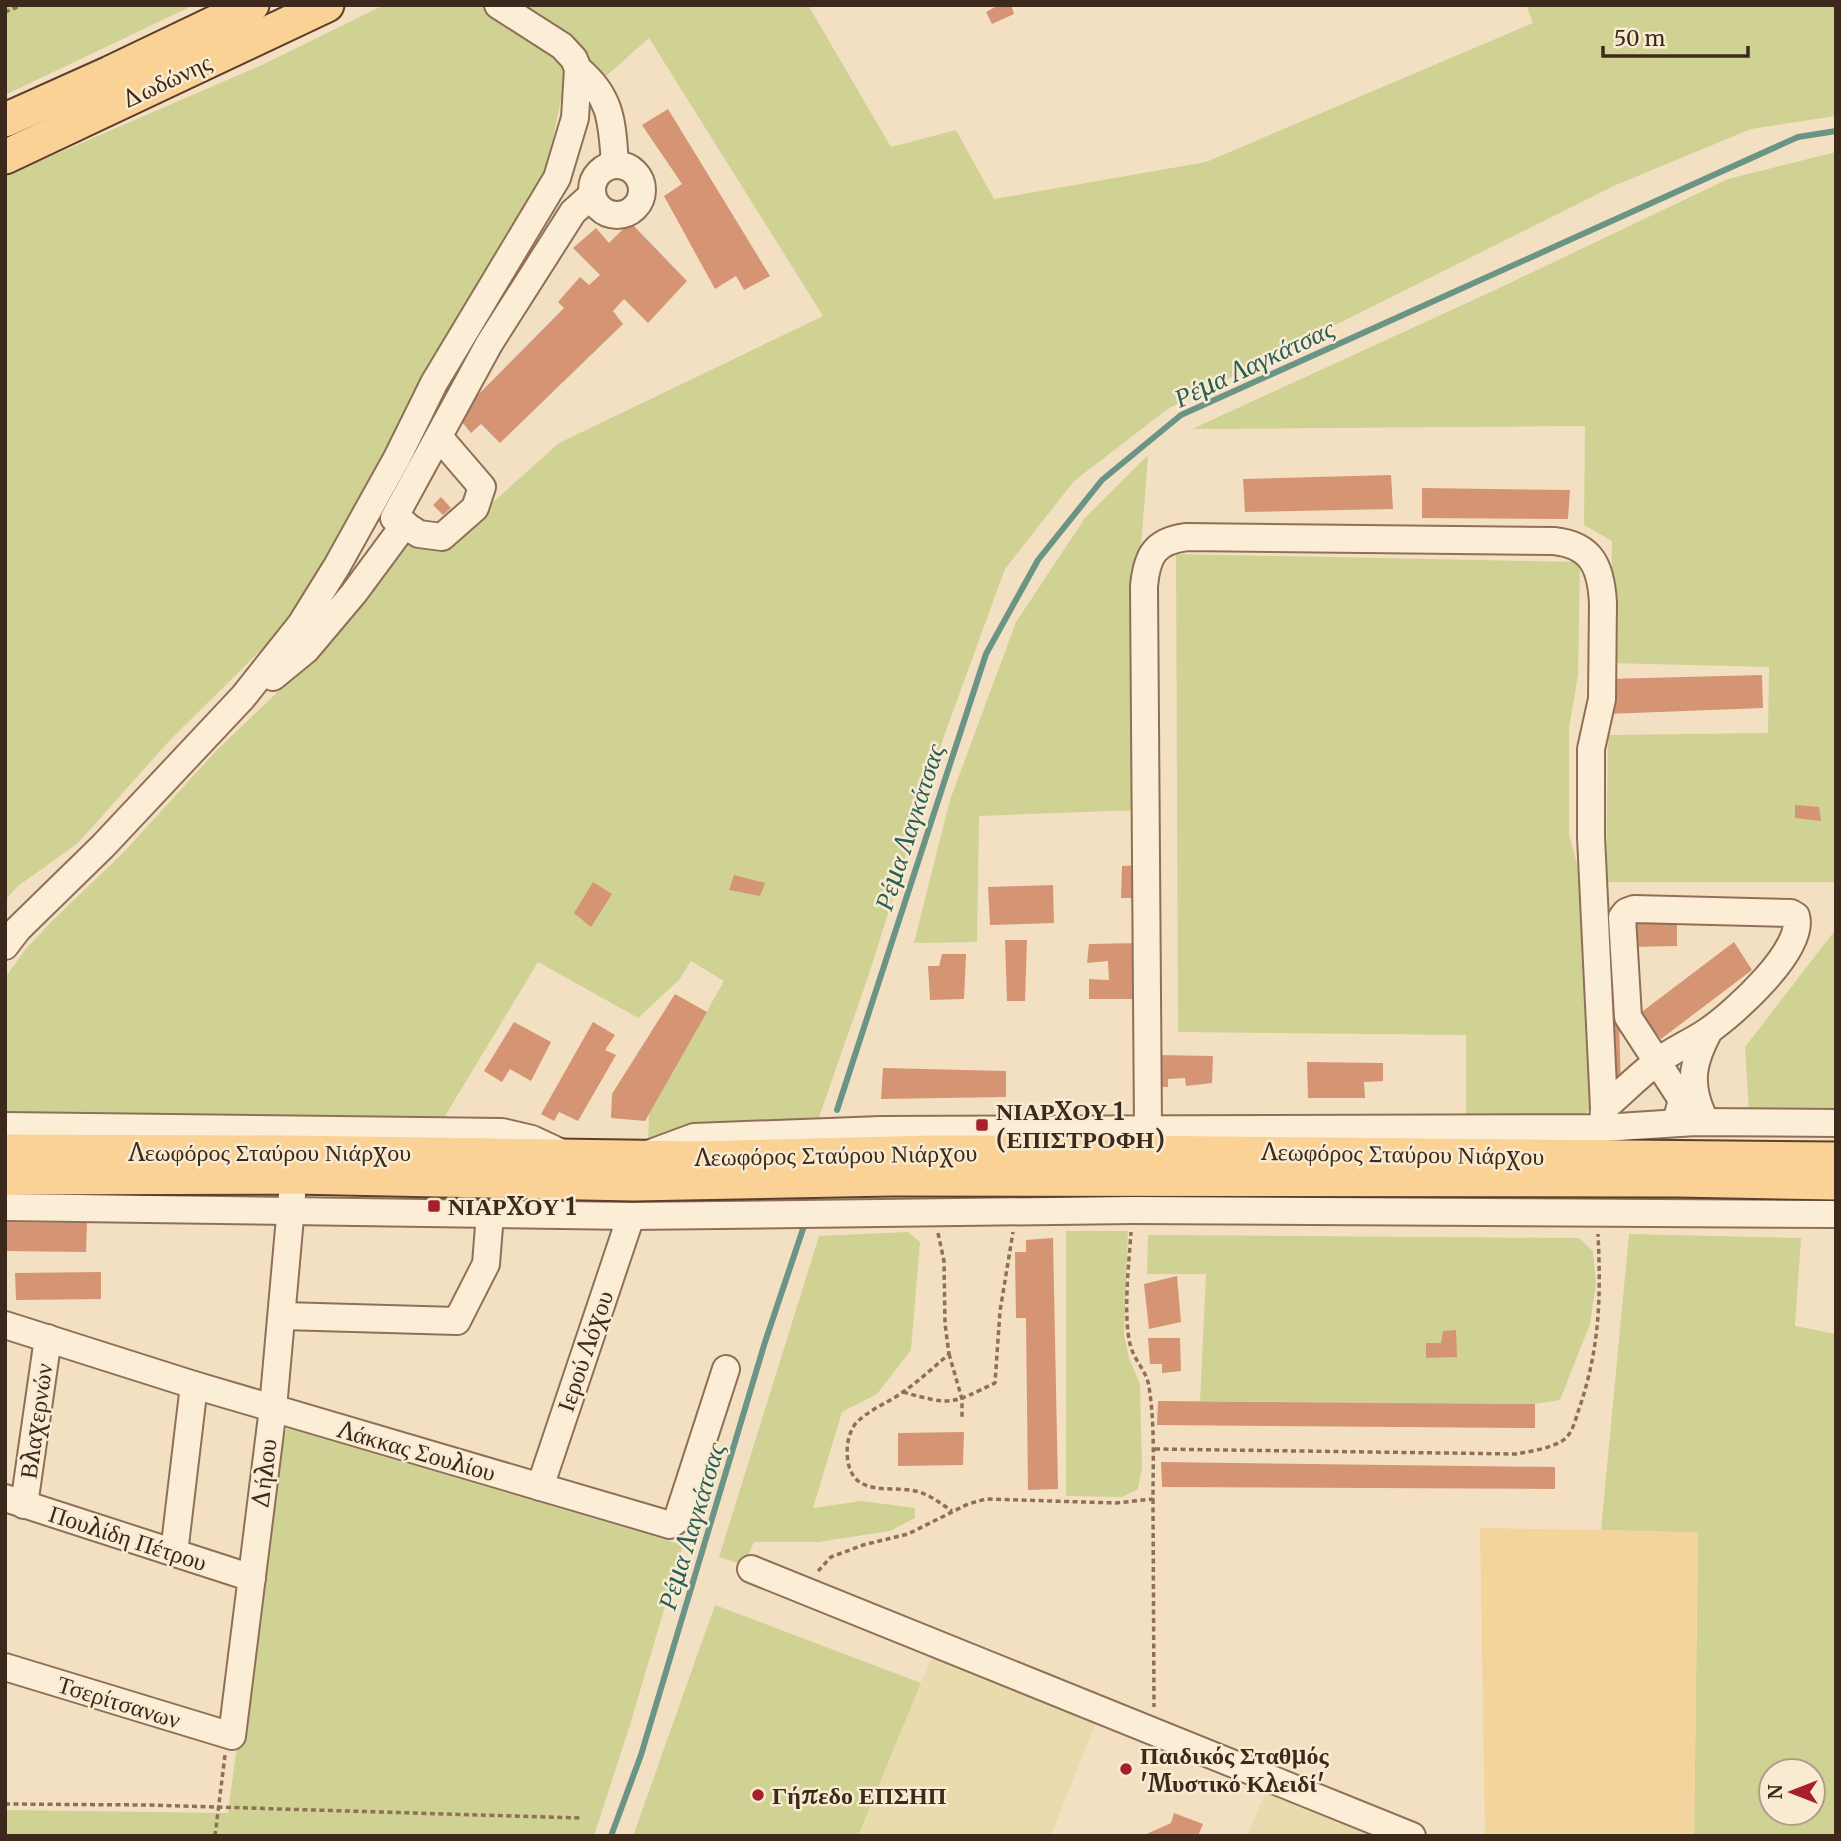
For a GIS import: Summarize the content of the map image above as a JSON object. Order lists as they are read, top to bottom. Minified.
{"streets":{"main road":["Δωδώνης","Λεωφόρος Σταύρου Νιάρχου"],"street":["Ιερού Λόχου","Βλαχερνών","Λάκκας Σουλίου","Δήλου","Πουλίδη Πέτρου","Τσερίτσανων"]},"crossings":[["Λεωφόρος Σταύρου Νιάρχου","Δήλου"],["Ιερού Λόχου","Λάκκας Σουλίου"],["Βλαχερνών","Λάκκας Σουλίου"],["Βλαχερνών","Πουλίδη Πέτρου"],["Λάκκας Σουλίου","Δήλου"],["Δήλου","Πουλίδη Πέτρου"],["Δήλου","Τσερίτσανων"]],"water":["Ρέμα Λαγκάτσας"],"places":{"transit":["ΝΙΑΡΧΟΥ 1 (ΕΠΙΣΤΡΟΦΗ)","ΝΙΑΡΧΟΥ 1"],"other":["Παιδικός Σταθμός 'Μυστικό Κλειδί'","Γήπεδο ΕΠΣΗΠ"]},"scale_bar":"50 m","north":"left"}
